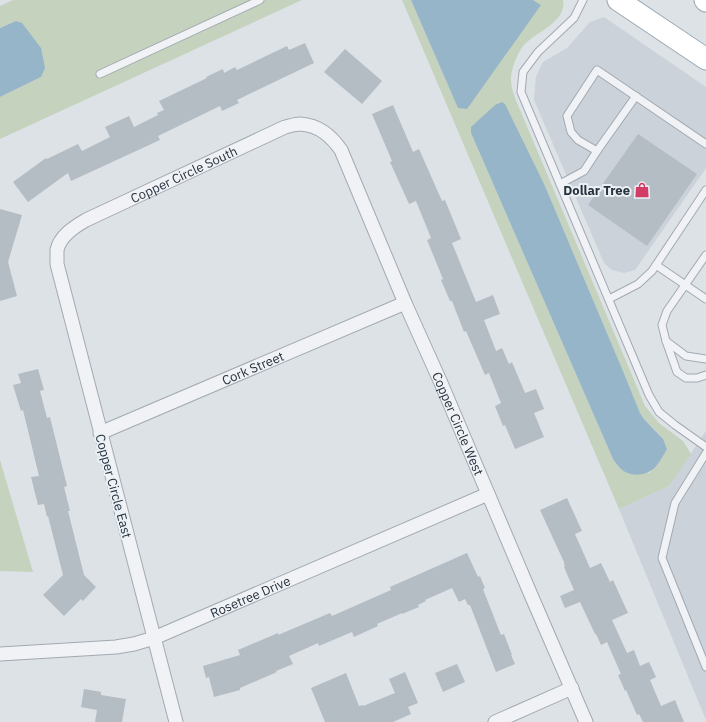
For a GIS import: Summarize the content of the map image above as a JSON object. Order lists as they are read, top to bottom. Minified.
{"streets":{"street":["Copper Circle South","Cork Street","Copper Circle West","Copper Circle East","Rosetree Drive"]},"crossings":[["Copper Circle South","Copper Circle West"],["Copper Circle South","Copper Circle East"],["Cork Street","Copper Circle West"],["Cork Street","Copper Circle East"],["Copper Circle West","Rosetree Drive"],["Copper Circle East","Rosetree Drive"]],"places":{"shop":["Dollar Tree"]}}
